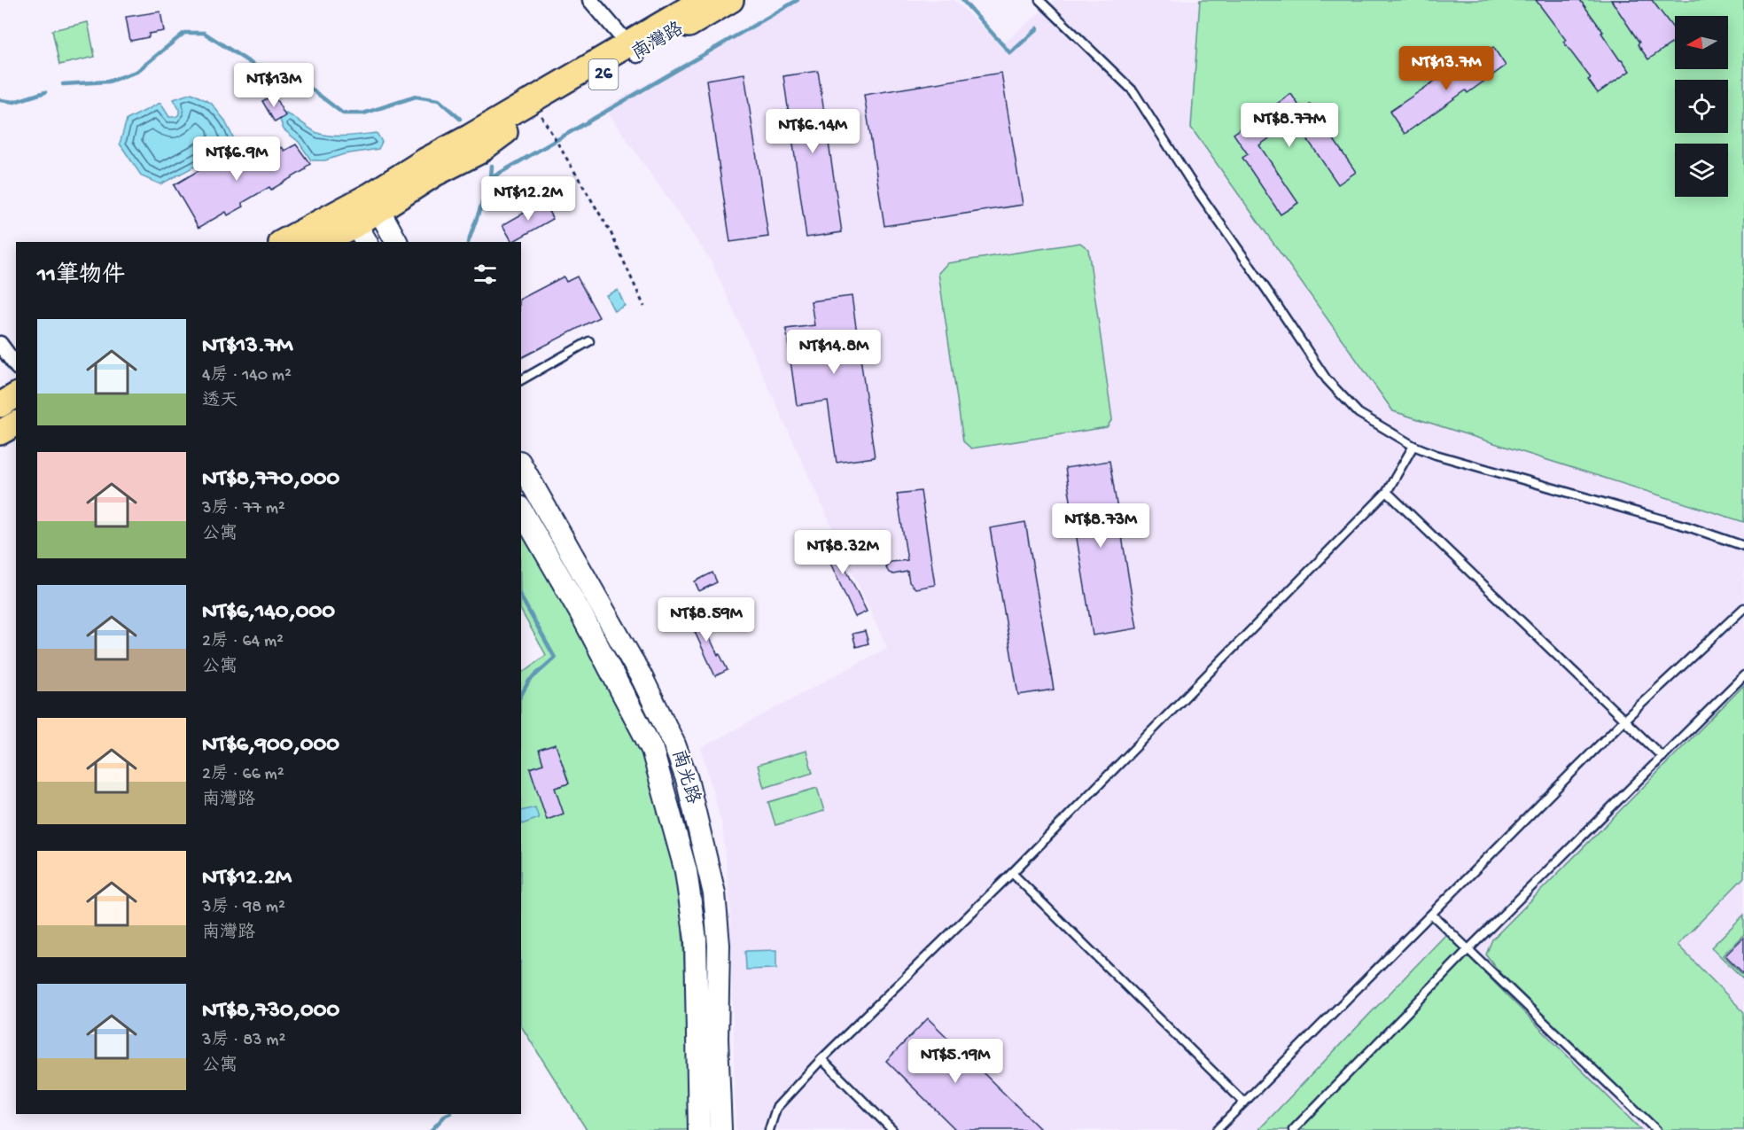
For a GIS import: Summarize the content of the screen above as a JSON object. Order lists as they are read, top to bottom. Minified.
{"streets":{"main road":["南灣路","26"],"street":["南光路"]},"crossings":[["南灣路","26"]],"north":"left","page":{"price":["NT$13.7M","NT$13M","NT$8.77M","NT$6.14M","NT$6.9M","NT$12.2M","NT$14.8M","NT$8.73M","NT$8.32M","NT$8.59M","NT$5.19M"],"heading":"11筆物件","list":[{"name":"NT$13.7M","note":"4房 · 140 m² · 透天"},{"name":"NT$8,770,000","note":"3房 · 77 m² · 公寓"},{"name":"NT$6,140,000","note":"2房 · 64 m² · 公寓"},{"name":"NT$6,900,000","note":"2房 · 66 m² · 南灣路"},{"name":"NT$12.2M","note":"3房 · 98 m² · 南灣路"},{"name":"NT$8,730,000","note":"3房 · 83 m² · 公寓"}]}}
